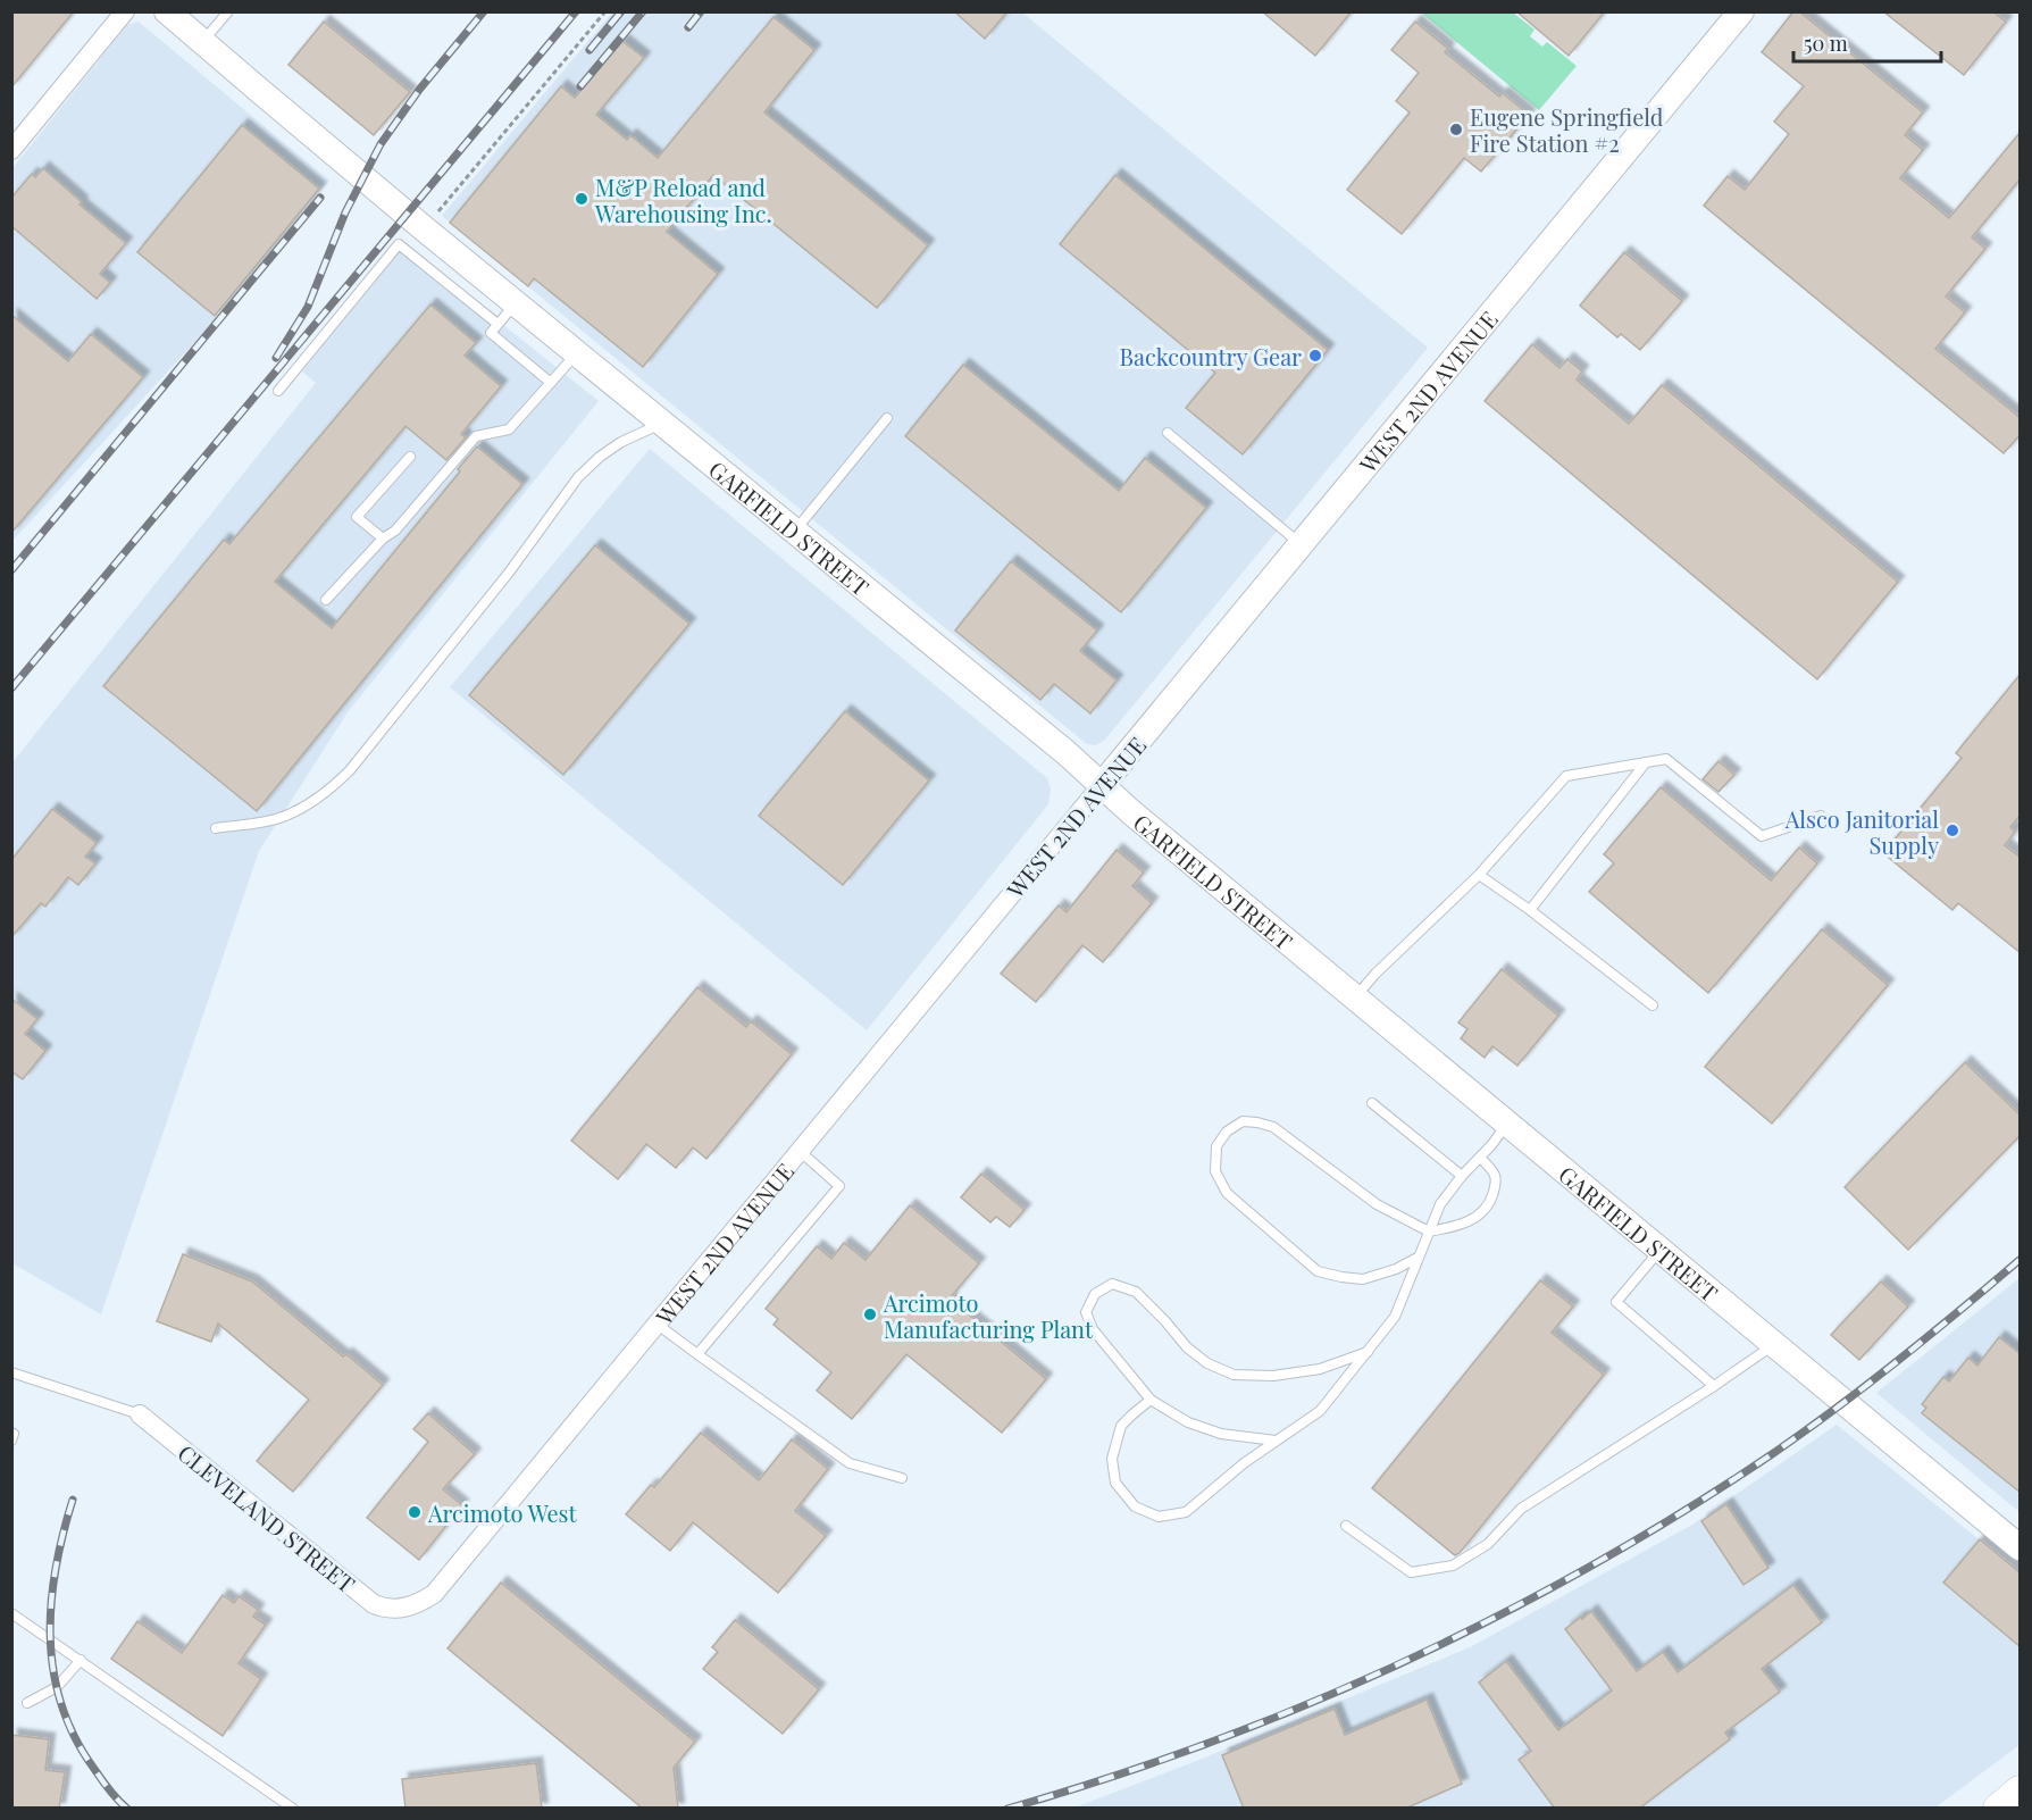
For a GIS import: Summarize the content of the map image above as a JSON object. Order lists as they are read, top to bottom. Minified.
{"streets":{"street":["WEST 2ND AVENUE","GARFIELD STREET","CLEVELAND STREET"]},"crossings":[["WEST 2ND AVENUE","GARFIELD STREET"],["WEST 2ND AVENUE","CLEVELAND STREET"]],"places":["Eugene Springfield Fire Station #2","M&P Reload and Warehousing Inc.","Backcountry Gear","Alsco Janitorial Supply","Arcimoto Manufacturing Plant","Arcimoto West"],"scale_bar":"50 m"}
